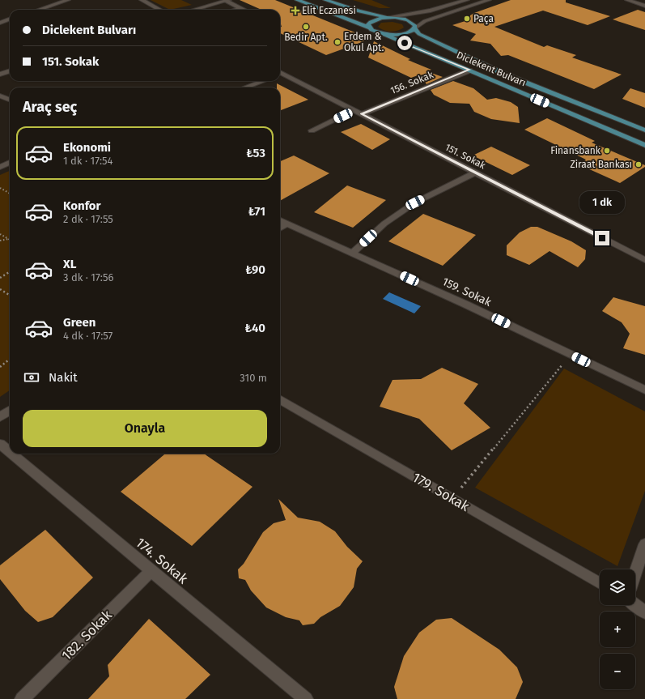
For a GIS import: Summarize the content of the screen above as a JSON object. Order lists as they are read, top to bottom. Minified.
{"streets":{"main road":["Diclekent Bulvarı"],"street":["156. Sokak","151. Sokak","159. Sokak","179. Sokak","174. Sokak","182. Sokak"]},"crossings":[["Diclekent Bulvarı","156. Sokak"],["156. Sokak","151. Sokak"],["174. Sokak","182. Sokak"]],"places":{"health":["Elit Eczanesi"],"other":["Paça","Bedir Apt.","Erdem & Okul Apt.","Finansbank","Ziraat Bankası"]},"page":{"banner":["Diclekent Bulvarı","151. Sokak"],"heading":"Araç seç","list":[{"name":"Ekonomi","note":"1 dk · 17:54","value":"₺53"},{"name":"Konfor","note":"2 dk · 17:55","value":"₺71"},{"name":"XL","note":"3 dk · 17:56","value":"₺90"},{"name":"Green","note":"4 dk · 17:57","value":"₺40"}],"bubble":"1 dk","pay":["Nakit","310 m"],"buttons":"Onayla","map_buttons":["+","−"]}}
